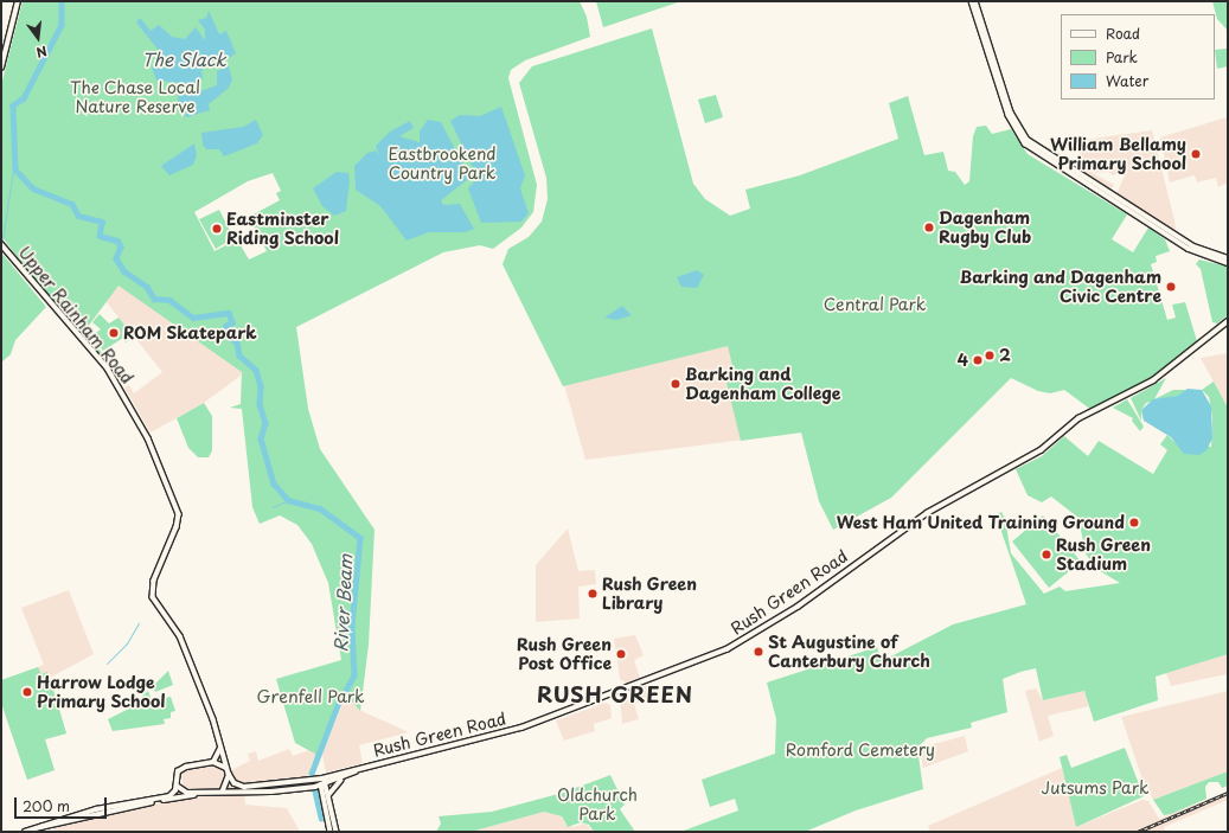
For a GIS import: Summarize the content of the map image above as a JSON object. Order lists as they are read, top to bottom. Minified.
{"streets":{"main road":["Upper Rainham Road","Rush Green Road"]},"crossings":[["Upper Rainham Road","Rush Green Road"]],"districts":["RUSH GREEN"],"water":["The Slack","River Beam"],"parks":["The Chase Local Nature Reserve","Eastbrookend Country Park","Central Park","Grenfell Park","Romford Cemetery","Jutsums Park","Oldchurch Park"],"places":["William Bellamy Primary School","Dagenham Rugby Club","Eastminster Riding School","Barking and Dagenham Civic Centre","ROM Skatepark","2","4","Barking and Dagenham College","West Ham United Training Ground","Rush Green Stadium","Rush Green Library","St Augustine of Canterbury Church","Rush Green Post Office","Harrow Lodge Primary School"],"legend":["Road","Park","Water"],"scale_bar":"200 m","north":"bottom"}
